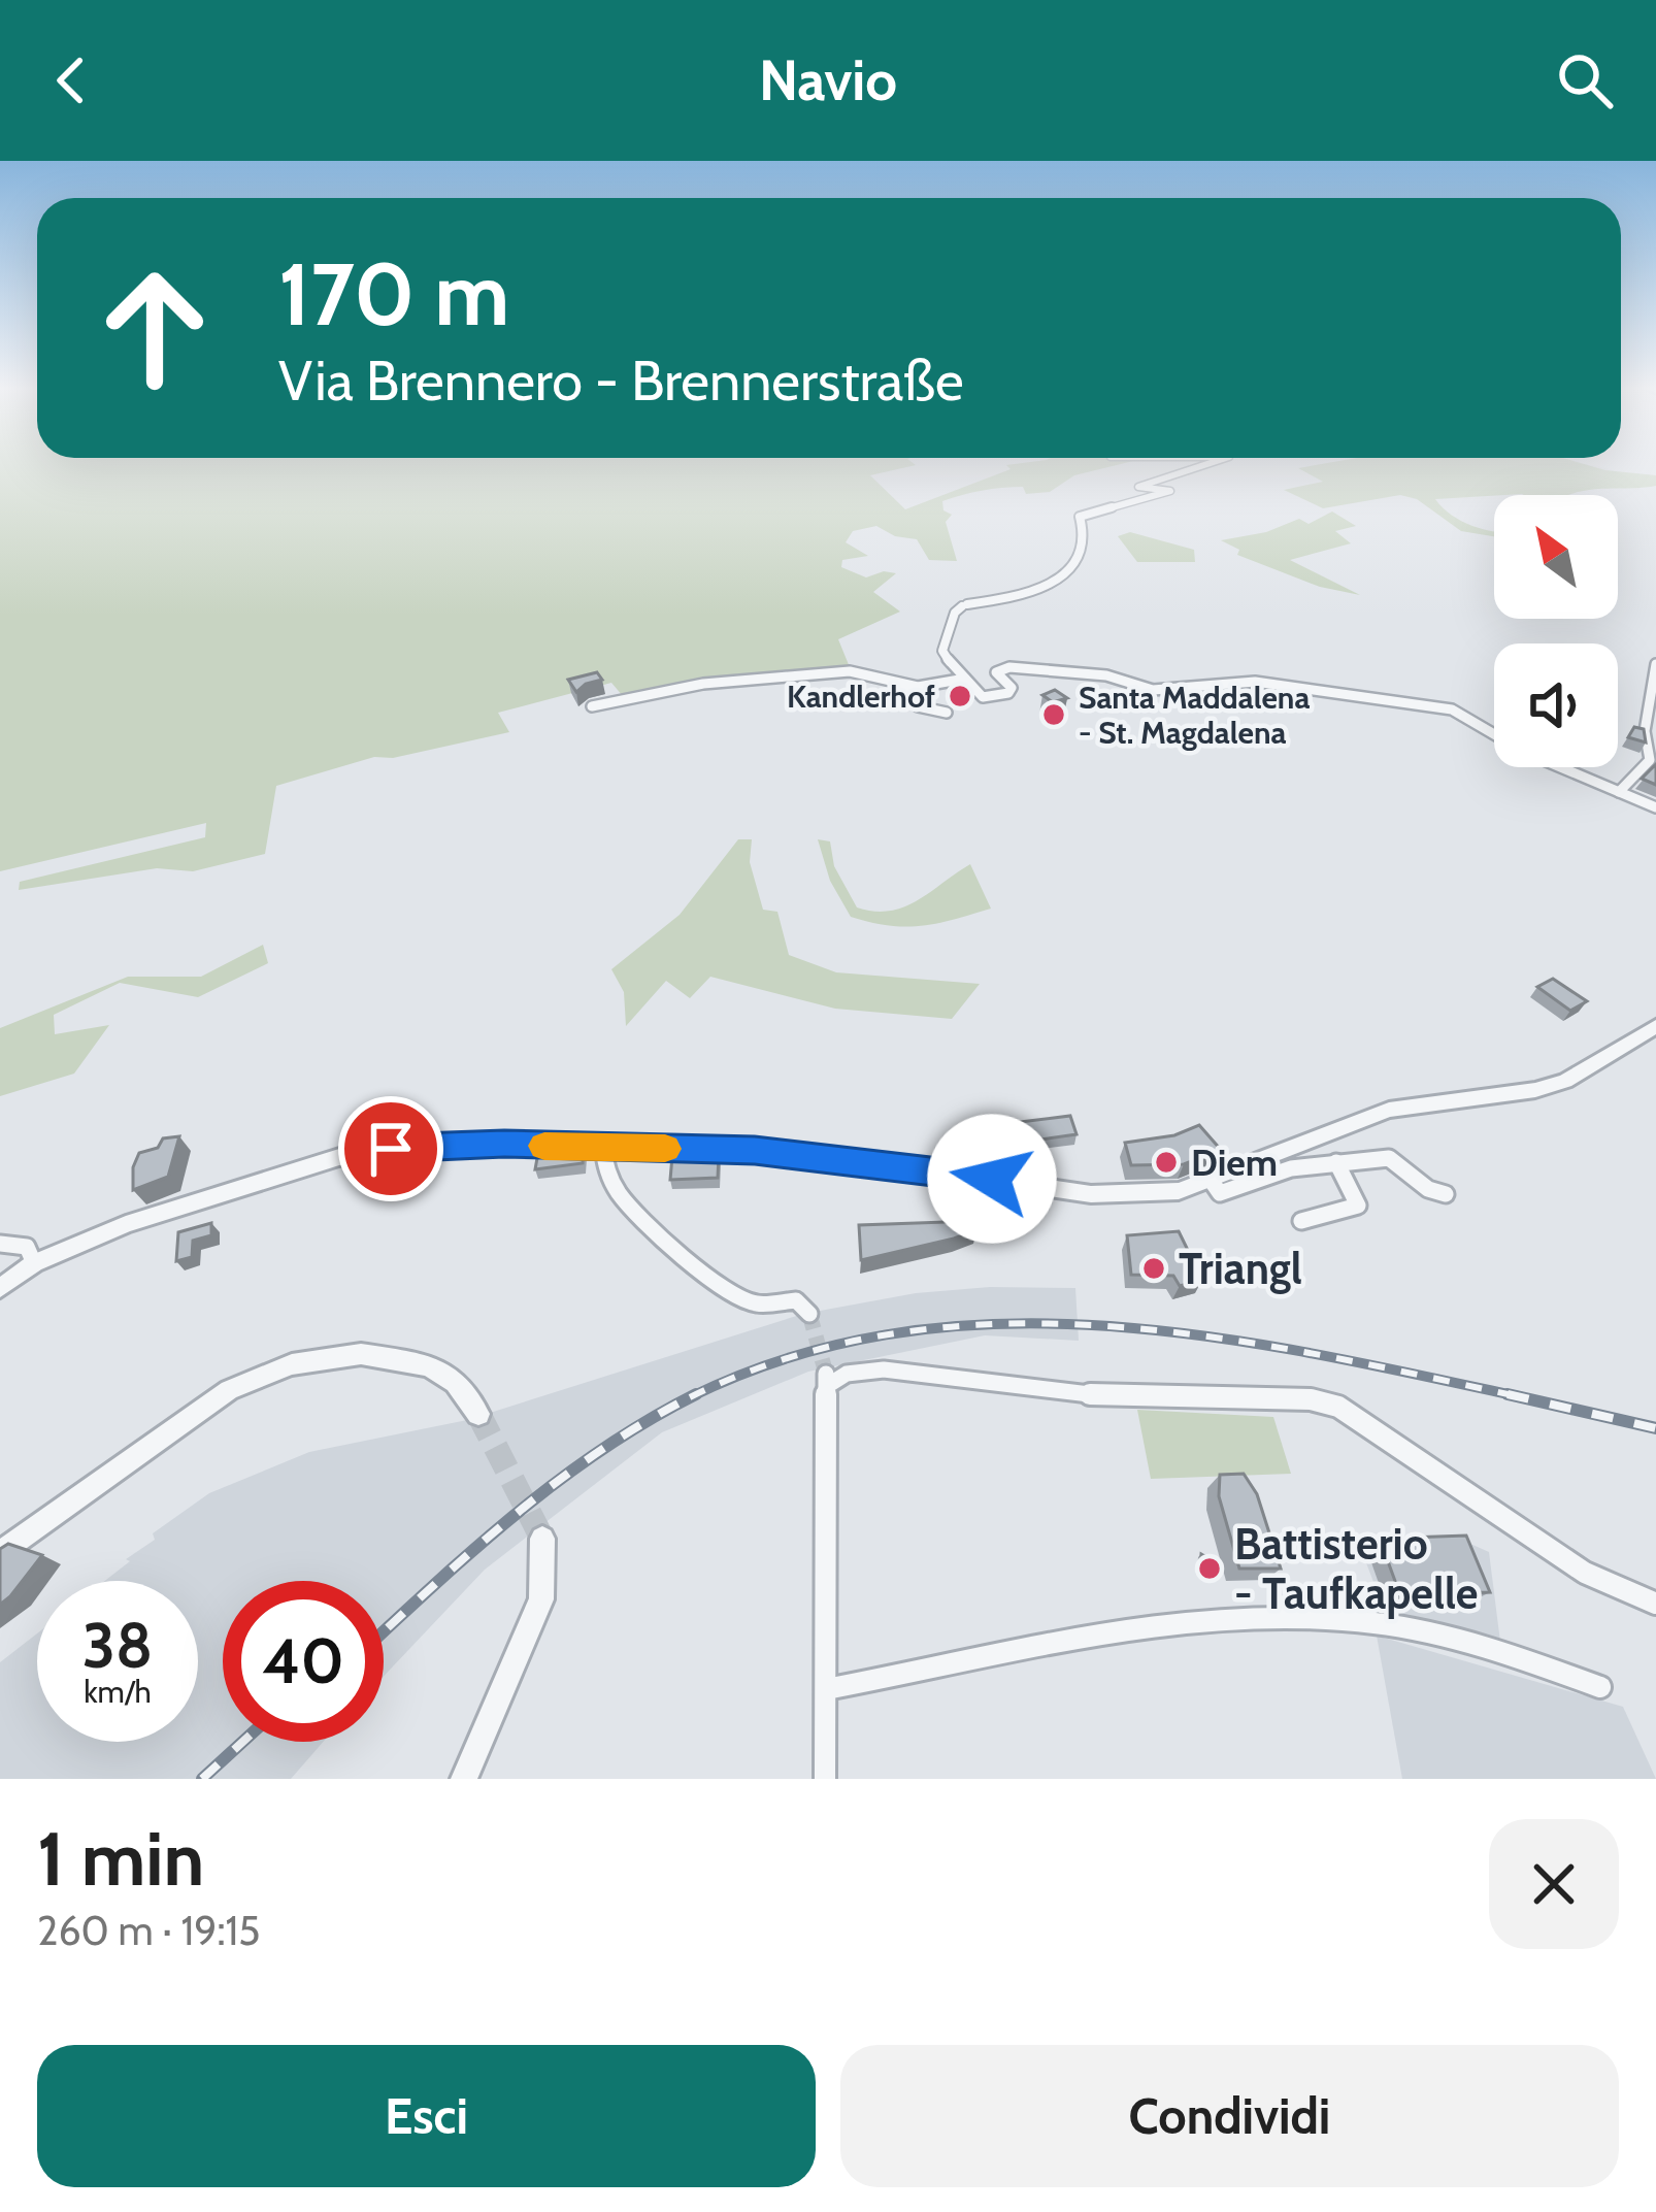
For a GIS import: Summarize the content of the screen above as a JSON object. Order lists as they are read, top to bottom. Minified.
{"places":["Kandlerhof","Santa Maddalena - St. Magdalena","Diem","Triangl","Battisterio - Taufkapelle"],"north":"top left","page":{"header":"Navio","turn":["170 m","Via Brennero - Brennerstraße"],"speed":"38 km/h","limit":"40","heading":["1 min","260 m · 19:15"],"buttons":["Esci","Condividi"]}}
